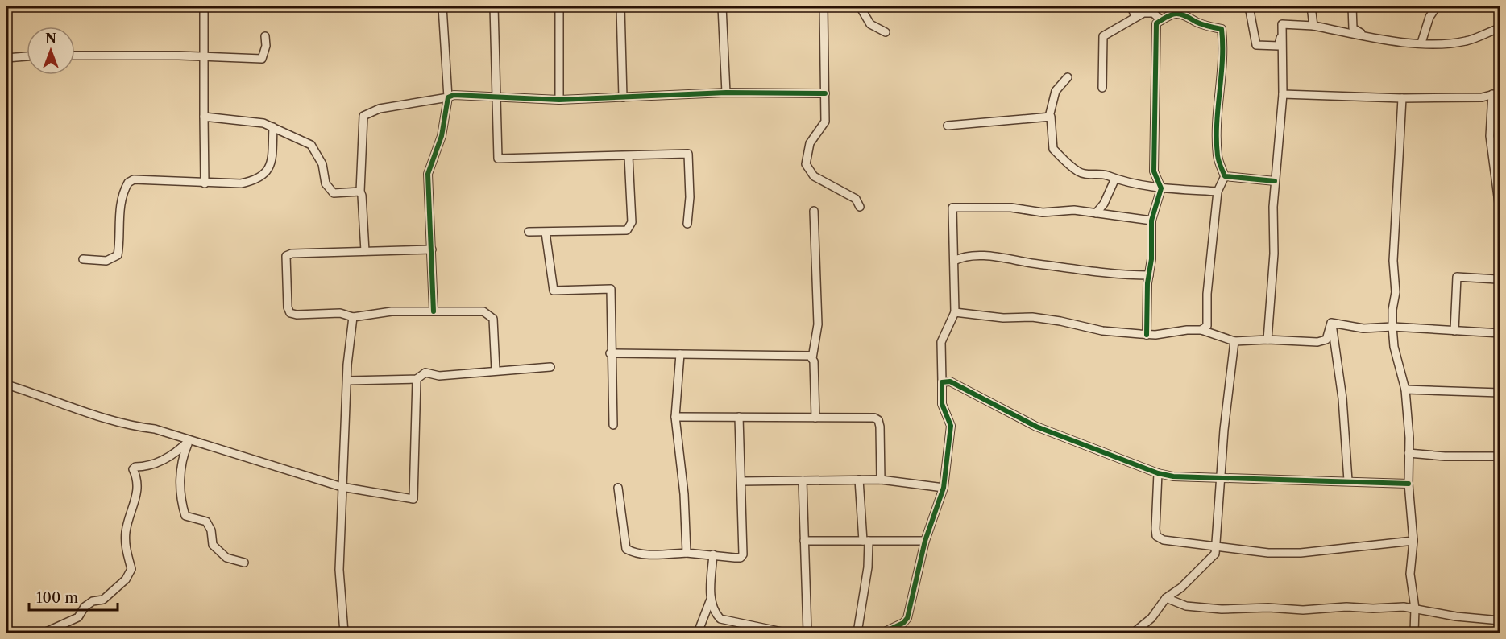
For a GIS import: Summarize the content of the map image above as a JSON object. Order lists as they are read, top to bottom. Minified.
{"scale_bar":"100 m","north":"top"}
